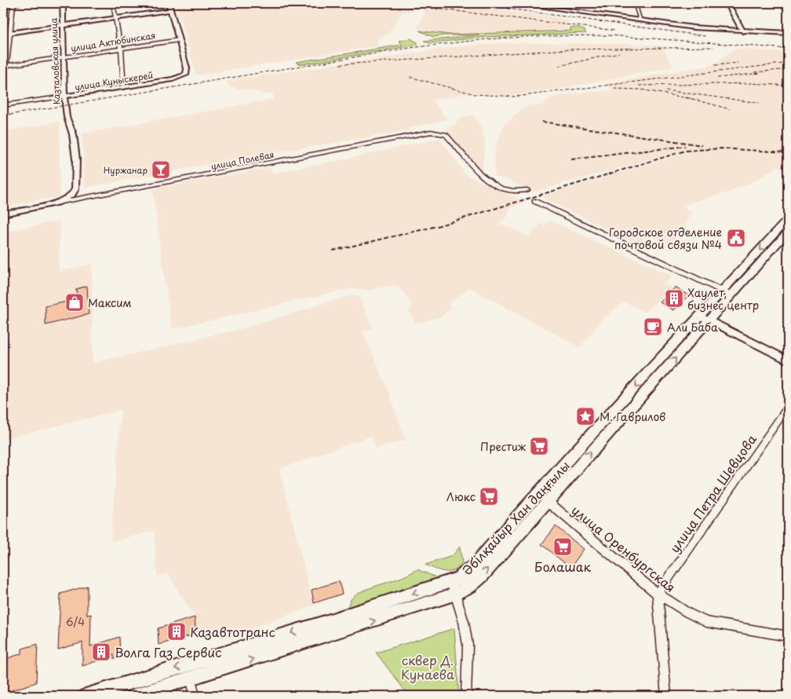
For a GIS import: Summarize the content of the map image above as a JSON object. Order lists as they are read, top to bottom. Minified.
{"streets":{"main road":["Әбілқайыр Хан даңғылы"],"street":["улица Актюбинская","Казталовская улица","улица Куныскерей","улица Полевая","улица Петра Шевцова","улица Оренбургская"]},"crossings":[["улица Актюбинская","Казталовская улица"],["улица Актюбинская","улица Куныскерей"],["Казталовская улица","улица Куныскерей"],["Казталовская улица","улица Полевая"],["улица Петра Шевцова","улица Оренбургская"],["Әбілқайыр Хан даңғылы","улица Оренбургская"]],"parks":["сквер Д. Кунаева"],"places":{"bar":["Нуржанар"],"public building":["Городское отделение почтовой связи №4"],"building":["Хаулет, бизнес центр","Казавтотранс","Волга Газ Сервис"],"shop":["Максим"],"cafe":["Али Баба"],"place":["М. Гаврилов"],"supermarket":["Престиж","Люкс","Болашак"]},"house_numbers":["6/4"]}
